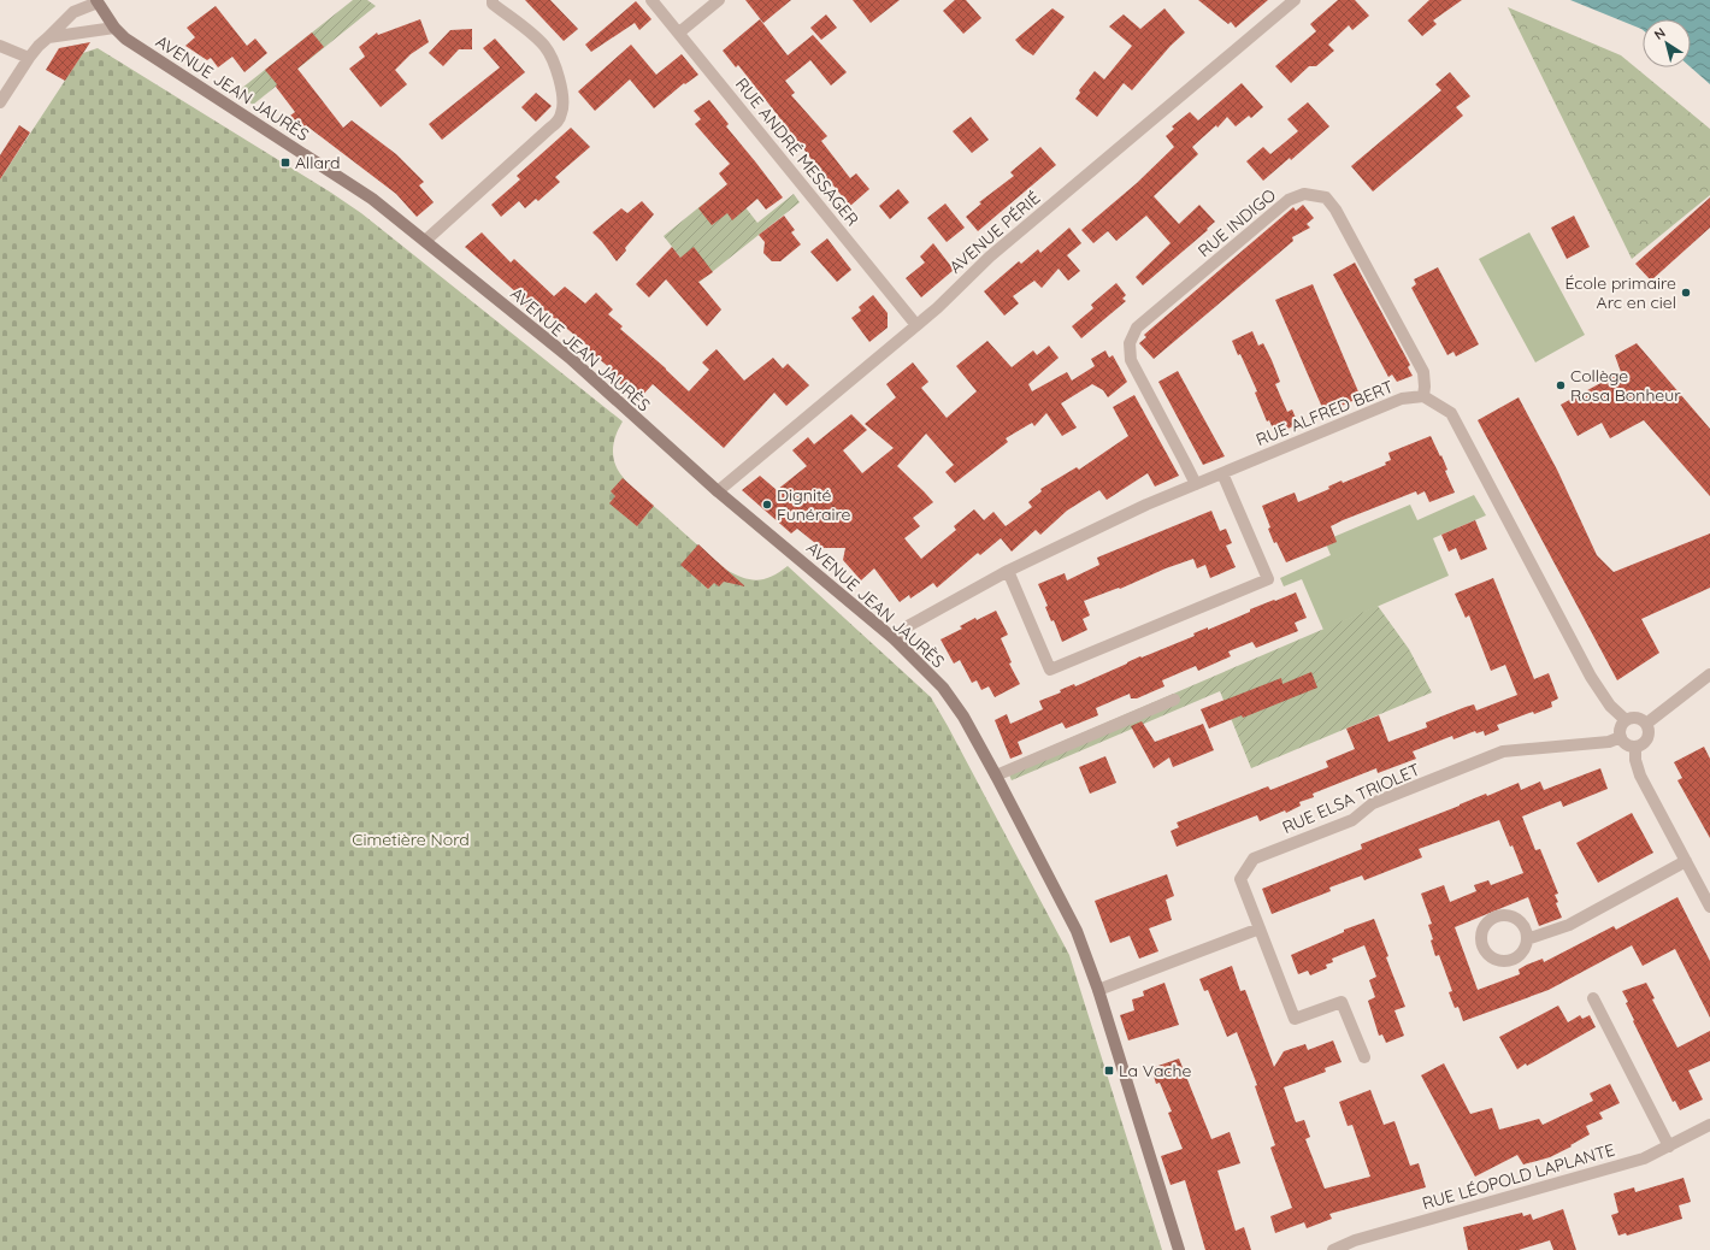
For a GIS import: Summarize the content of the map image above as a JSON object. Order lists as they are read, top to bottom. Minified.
{"streets":{"street":["AVENUE JEAN JAURÈS","RUE ANDRÉ MESSAGER","RUE INDIGO","AVENUE PÉRIÉ","RUE ALFRED BERT","RUE ELSA TRIOLET","RUE LÉOPOLD LAPLANTE"]},"crossings":[["AVENUE JEAN JAURÈS","AVENUE PÉRIÉ"],["AVENUE JEAN JAURÈS","RUE ALFRED BERT"],["RUE ANDRÉ MESSAGER","AVENUE PÉRIÉ"],["RUE INDIGO","RUE ALFRED BERT"]],"parks":["Cimetière Nord"],"places":{"transit":["Allard","La Vache"],"other":["École primaire Arc en ciel","Collège Rosa Bonheur","Dignité Funéraire"]},"north":"top left"}
